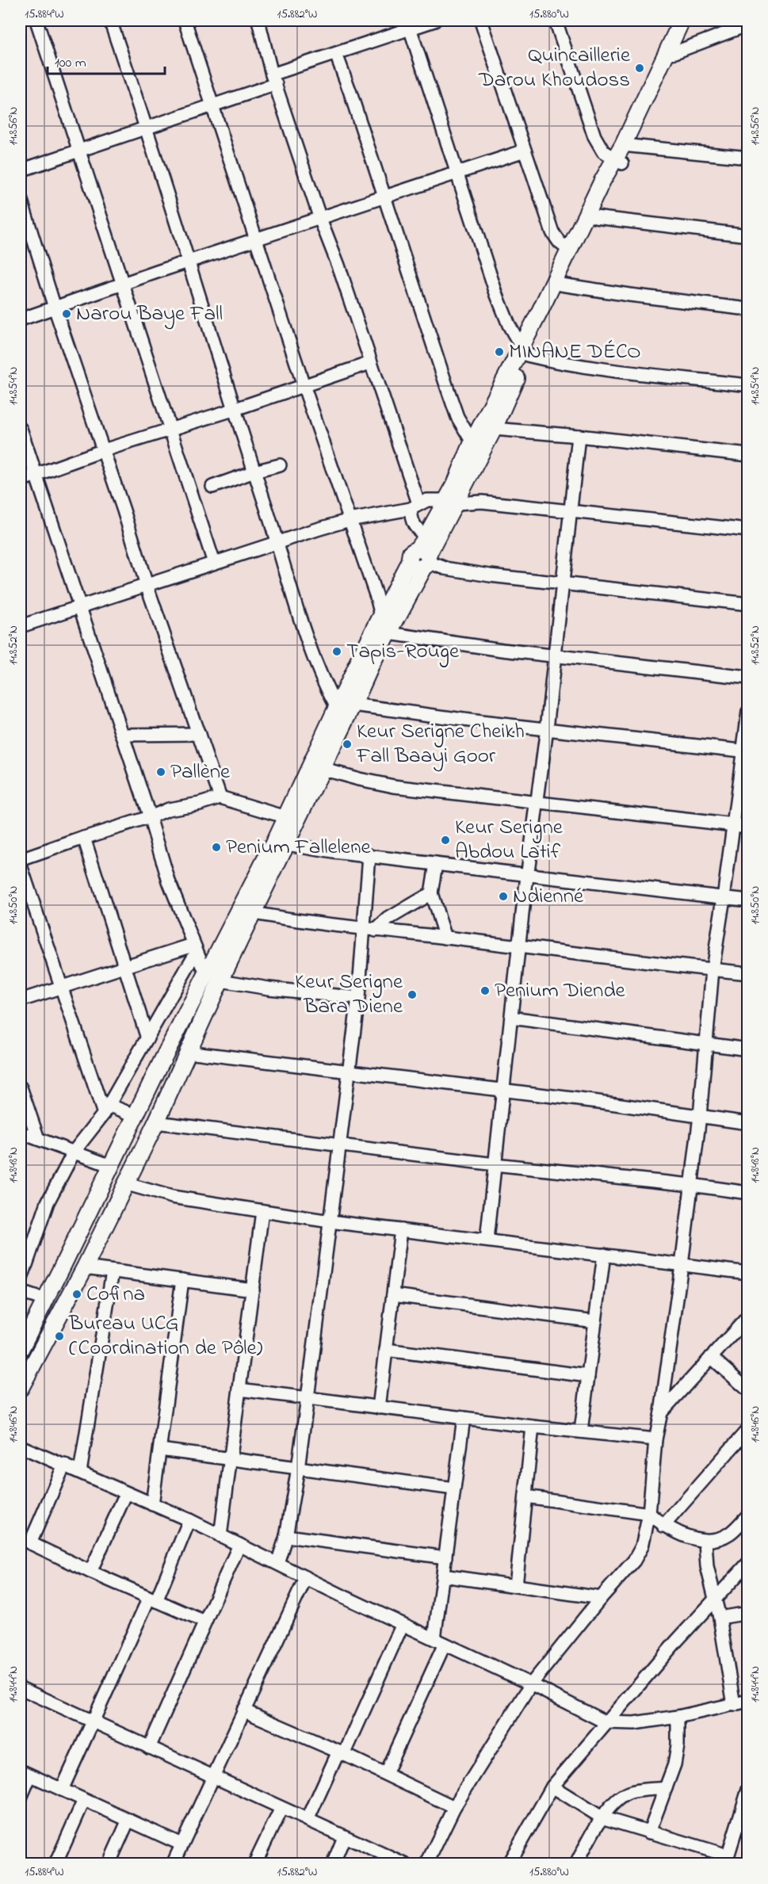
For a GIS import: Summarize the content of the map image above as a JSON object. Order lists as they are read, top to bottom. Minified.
{"places":["Quincaillerie Darou Khoudoss","Narou Baye Fall","MINANE DÉCO","Tapis-Rouge","Keur Serigne Cheikh Fall Baayi Goor","Pallène","Keur Serigne Abdou Latif","Penium Fallelene","Ndienné","Penium Diende","Keur Serigne Bara Diene","Cofina","Bureau UCG (Coordination de Pôle)"],"scale_bar":"100 m","coordinates":["15.884°W","15.882°W","15.880°W","14.856°N","14.854°N","14.852°N","14.850°N","14.848°N","14.846°N","14.844°N"]}
